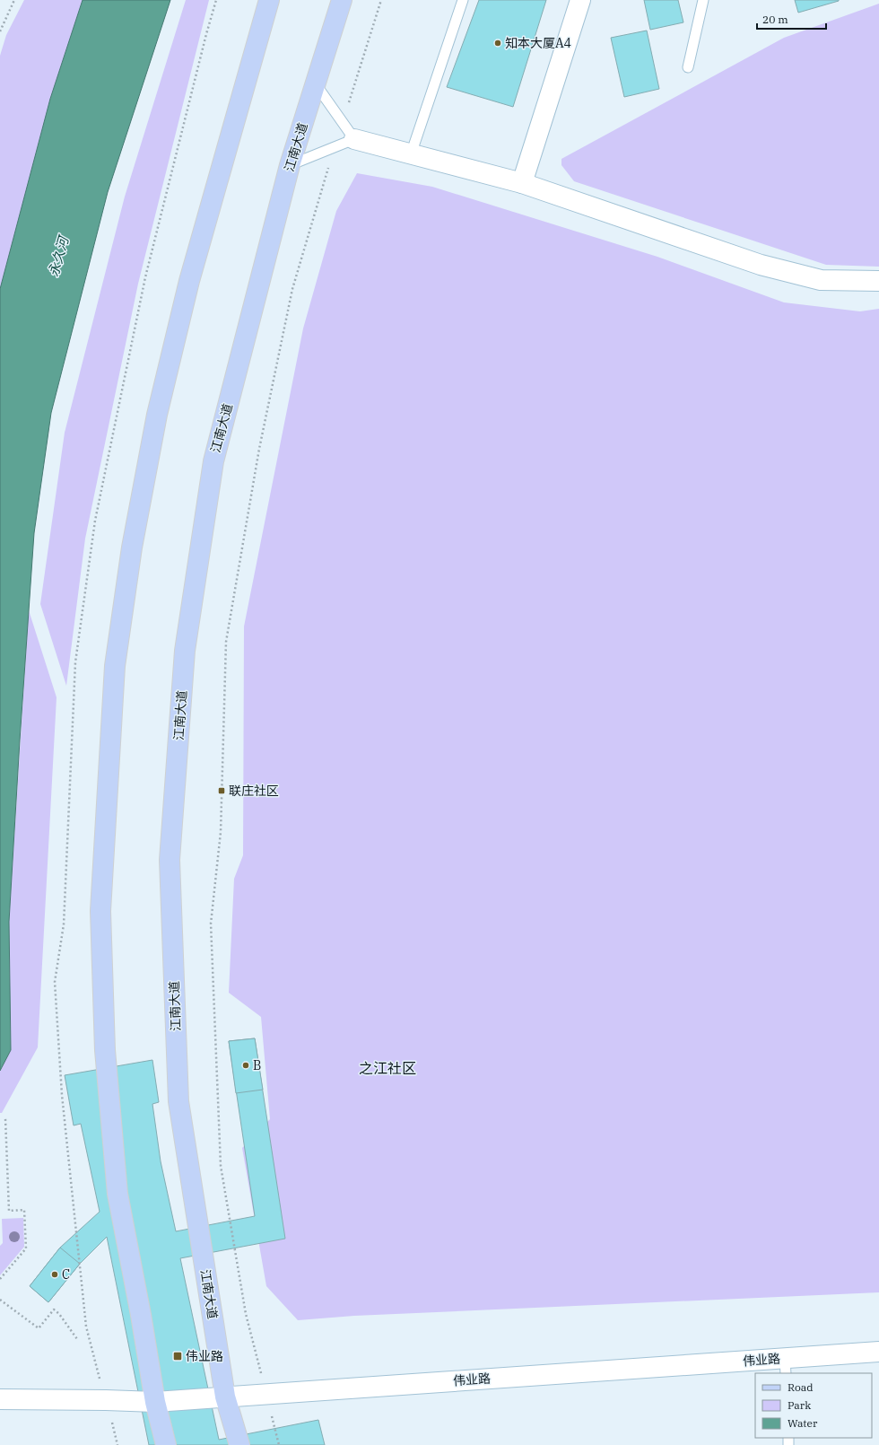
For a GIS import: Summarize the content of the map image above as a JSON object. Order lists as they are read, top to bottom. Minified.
{"streets":{"main road":["江南大道","伟业路"]},"crossings":[["江南大道","伟业路"]],"districts":["之江社区"],"water":["永久河"],"places":{"other":["知本大厦A4","B","C"],"transit":["联庄社区","伟业路"]},"legend":["Road","Park","Water"],"scale_bar":"20 m"}
